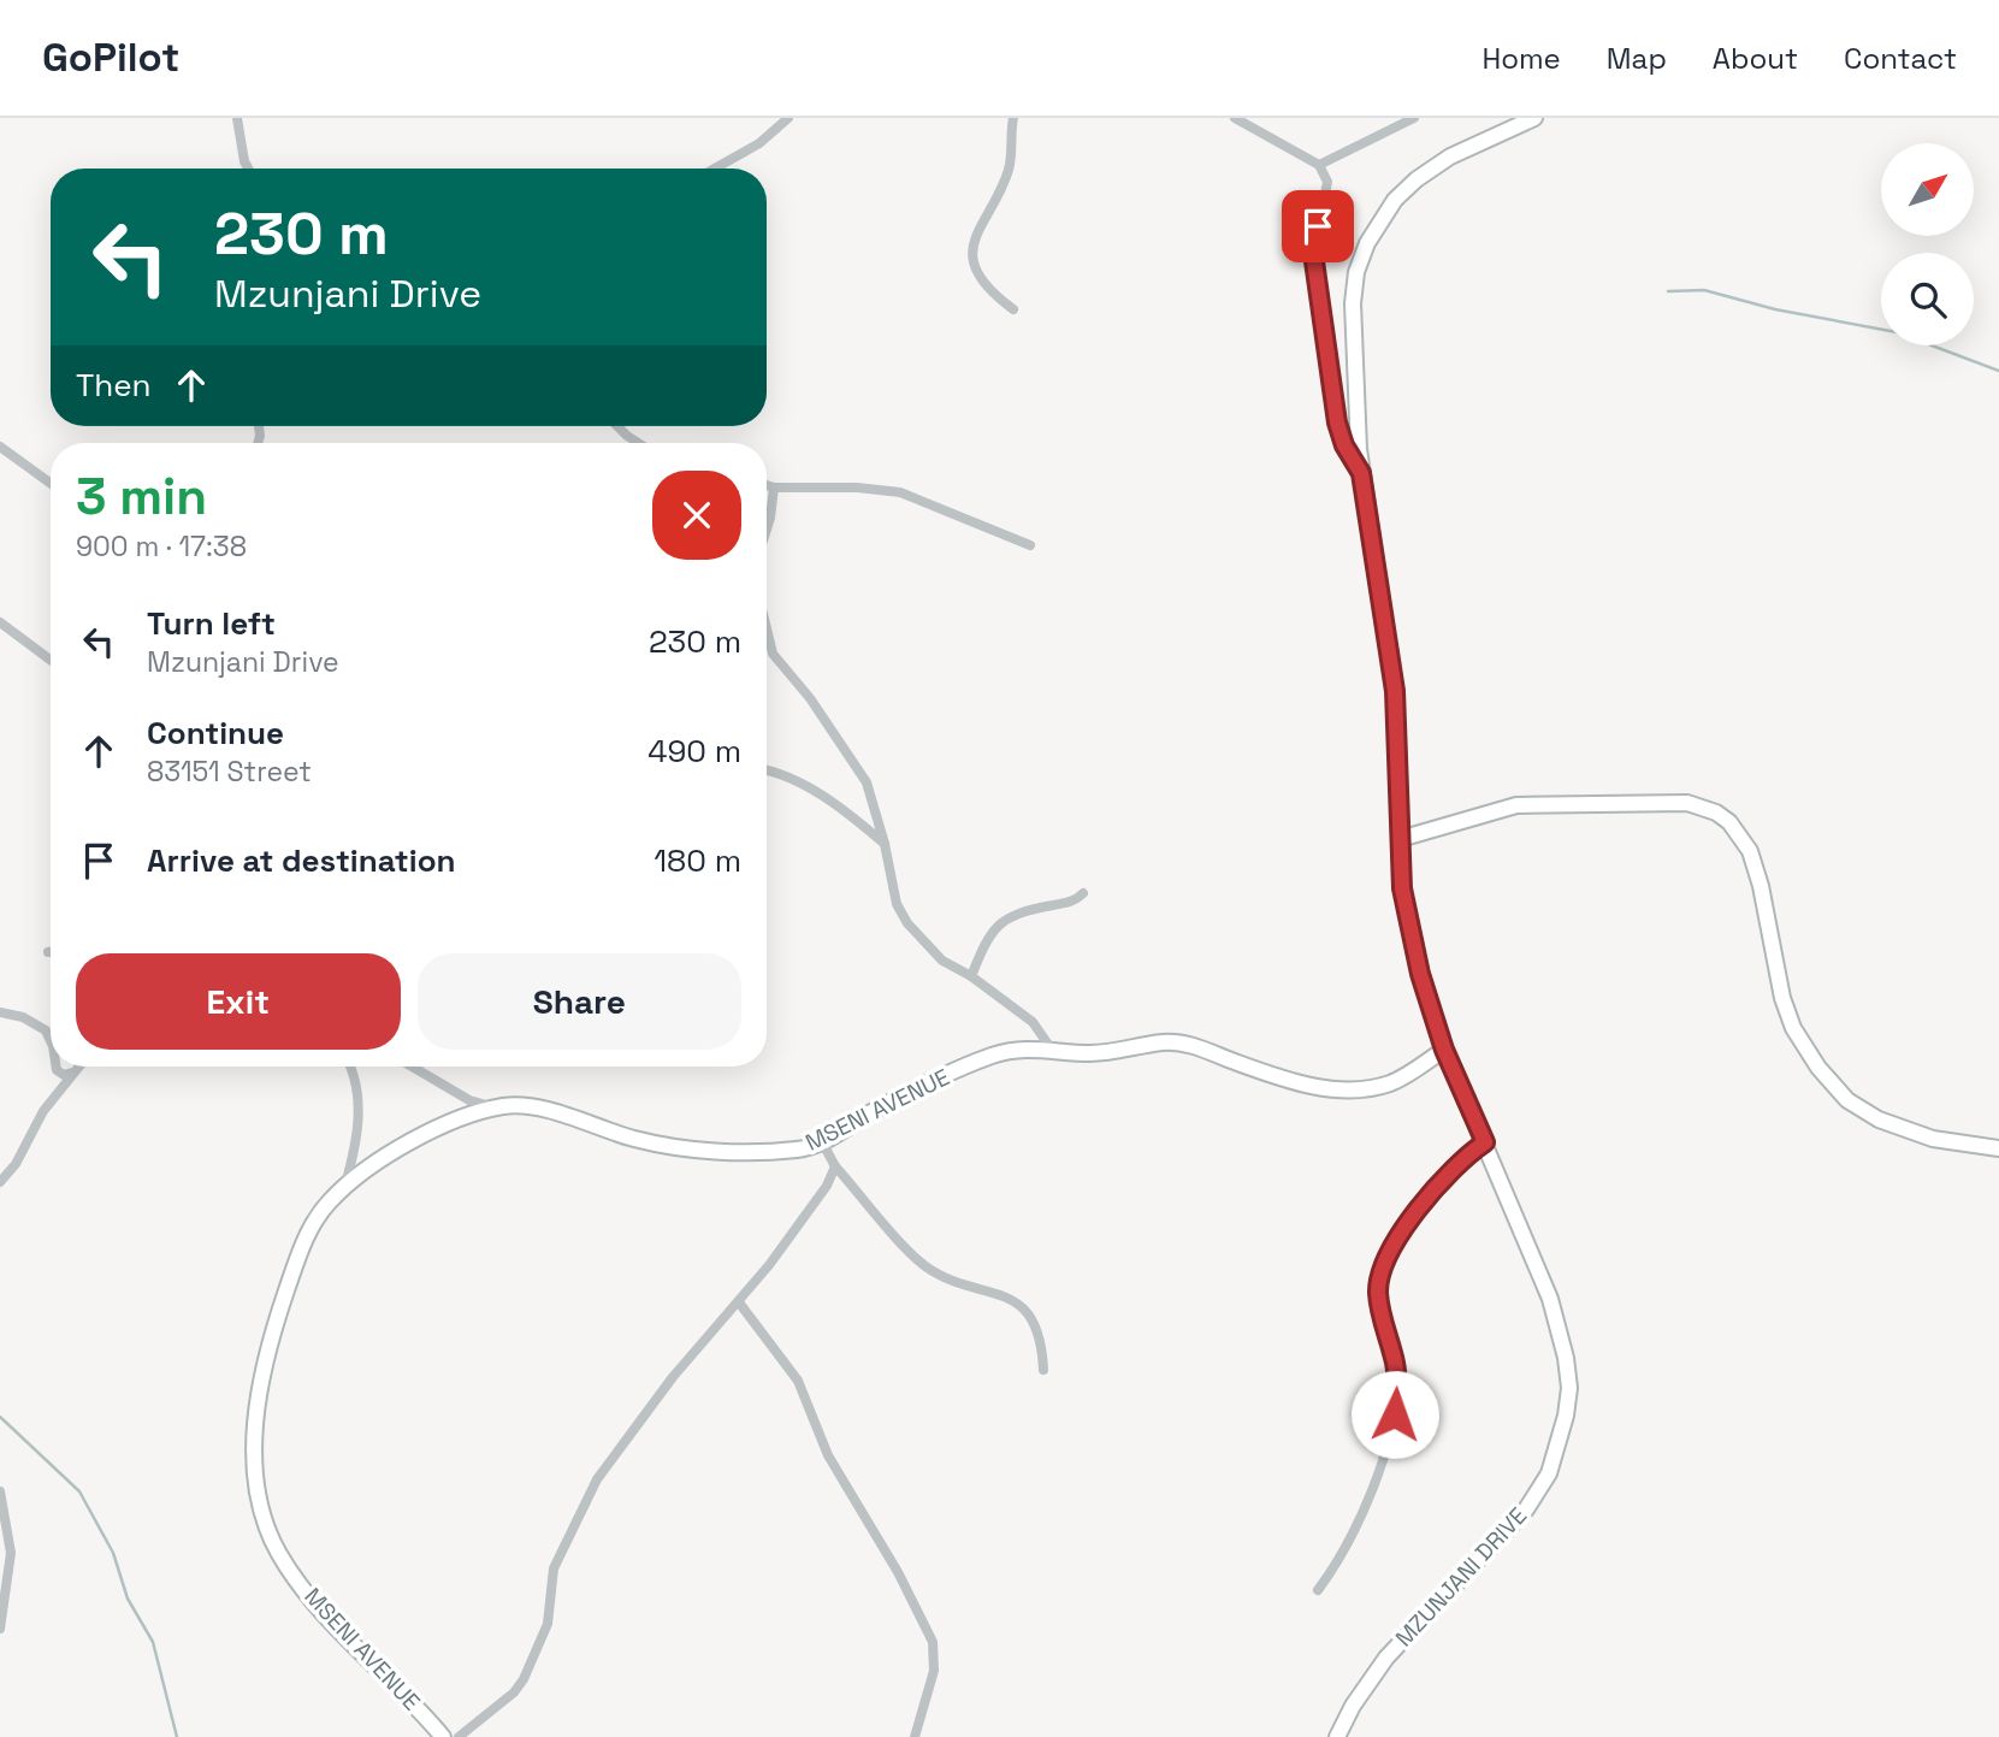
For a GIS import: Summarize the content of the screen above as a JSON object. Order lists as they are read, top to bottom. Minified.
{"streets":{"street":["MSENI AVENUE","MZUNJANI DRIVE"]},"crossings":[["MSENI AVENUE","MZUNJANI DRIVE"]],"north":"top right","page":{"header":"GoPilot","nav":["Home","Map","About","Contact"],"turn":["230 m","Mzunjani Drive"],"then":"Then","heading":["3 min","900 m · 17:38"],"list":[{"name":"Turn left","note":"Mzunjani Drive","value":"230 m"},{"name":"Continue","note":"83151 Street","value":"490 m"},{"name":"Arrive at destination","value":"180 m"}],"buttons":["Exit","Share"]}}
